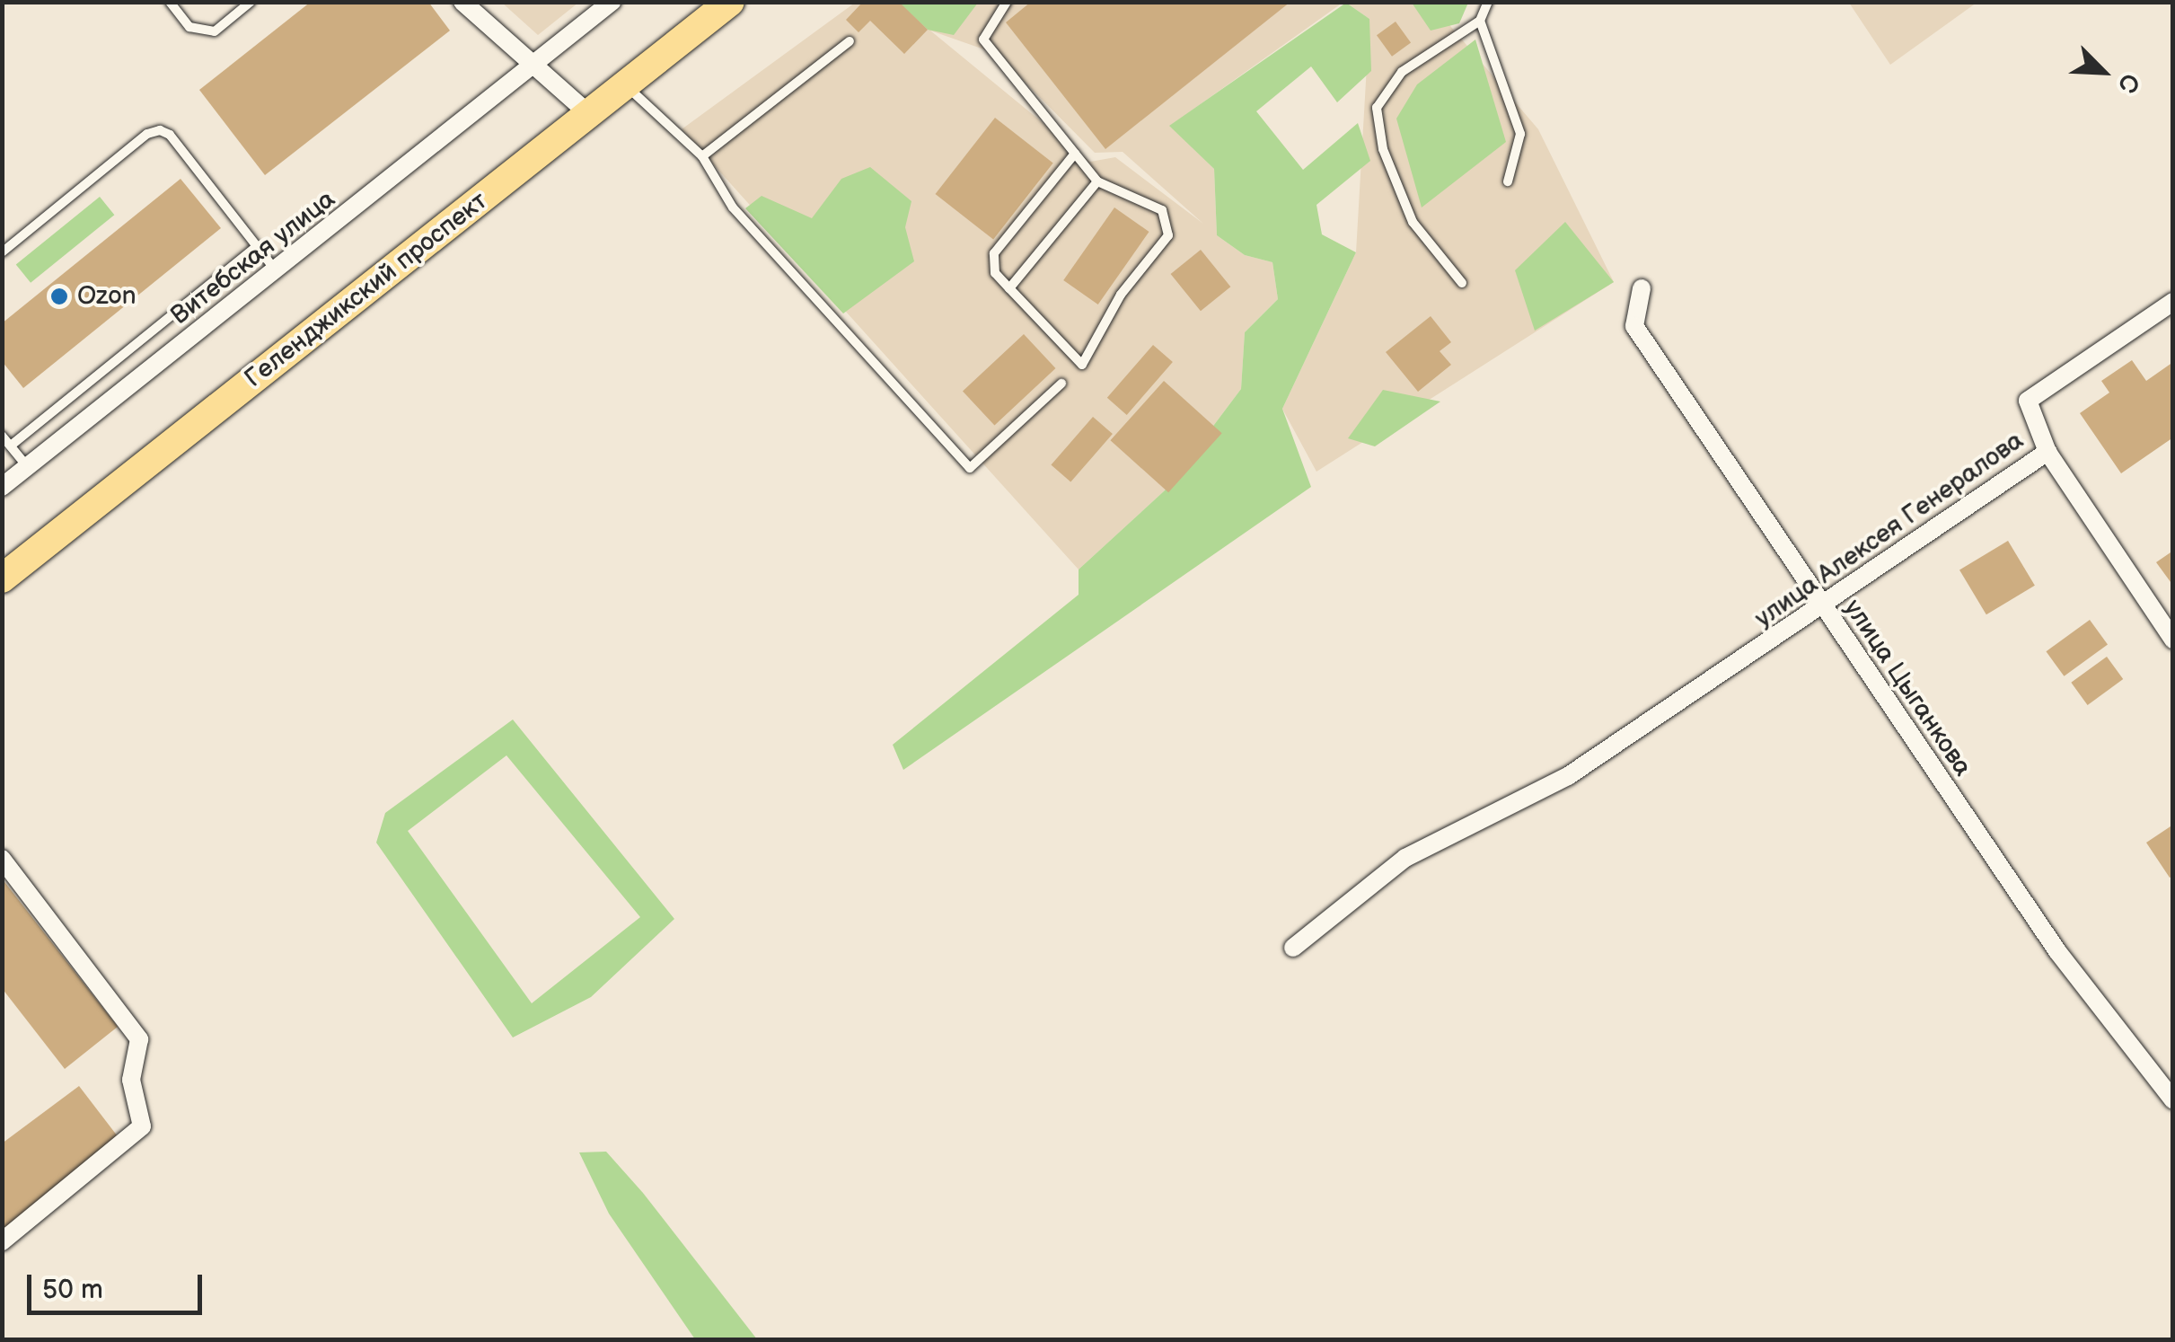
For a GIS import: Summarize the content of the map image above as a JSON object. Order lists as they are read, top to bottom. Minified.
{"streets":{"main road":["Геленджикский проспект"],"street":["Витебская улица","улица Алексея Генералова","улица Цыганкова"]},"crossings":[["улица Алексея Генералова","улица Цыганкова"]],"places":["Ozon"],"scale_bar":"50 m","north":"bottom right"}
